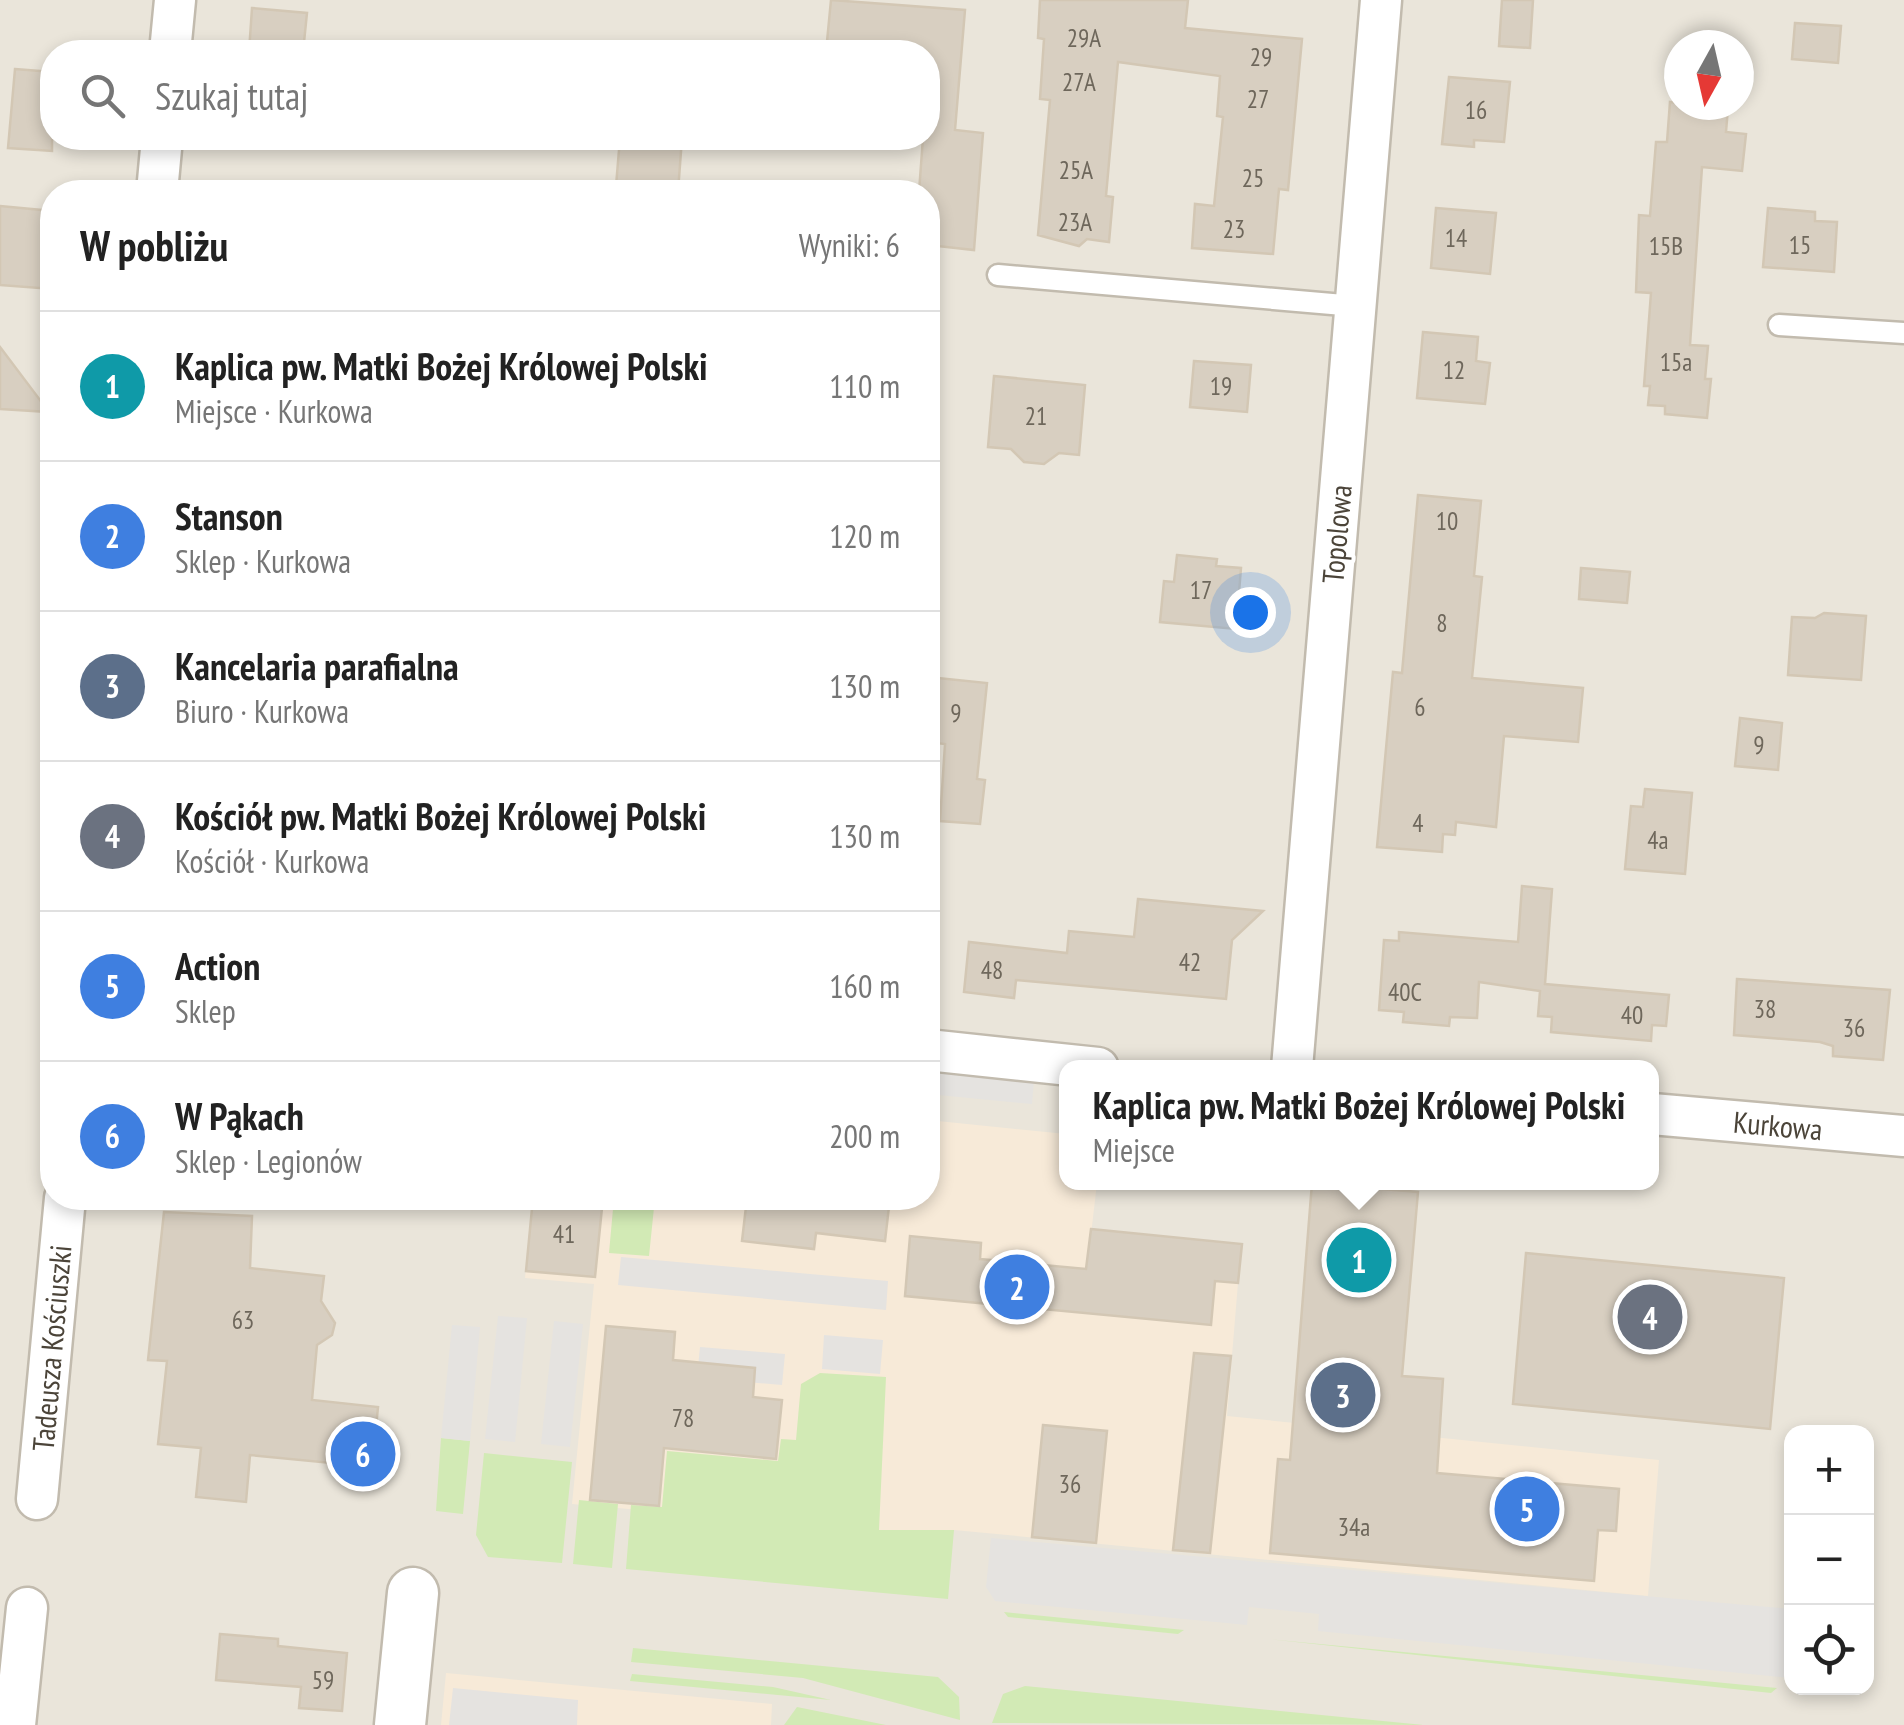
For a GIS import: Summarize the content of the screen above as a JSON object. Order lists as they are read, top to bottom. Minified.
{"streets":{"street":["Topolowa","Kurkowa","Tadeusza Kościuszki"]},"house_numbers":["29A","29","27A","27","16","25A","25","23A","23","14","15","15B","15a","12","19","21","10","17","8","6","9","9","4","4a","42","48","40C","38","40","36","41","63","78","36","34a","59"],"north":"bottom","page":{"search":"Szukaj tutaj","heading":["W pobliżu","Wyniki: 6"],"list":[{"mark":"1","name":"Kaplica pw. Matki Bożej Królowej Polski","note":"Miejsce · Kurkowa","value":"110 m"},{"mark":"2","name":"Stanson","note":"Sklep · Kurkowa","value":"120 m"},{"mark":"3","name":"Kancelaria parafialna","note":"Biuro · Kurkowa","value":"130 m"},{"mark":"4","name":"Kościół pw. Matki Bożej Królowej Polski","note":"Kościół · Kurkowa","value":"130 m"},{"mark":"5","name":"Action","note":"Sklep","value":"160 m"},{"mark":"6","name":"W Pąkach","note":"Sklep · Legionów","value":"200 m"}],"popup":["Kaplica pw. Matki Bożej Królowej Polski","Miejsce"],"pins":["1","2","4","3","6","5"],"map_buttons":["+","−"]}}
